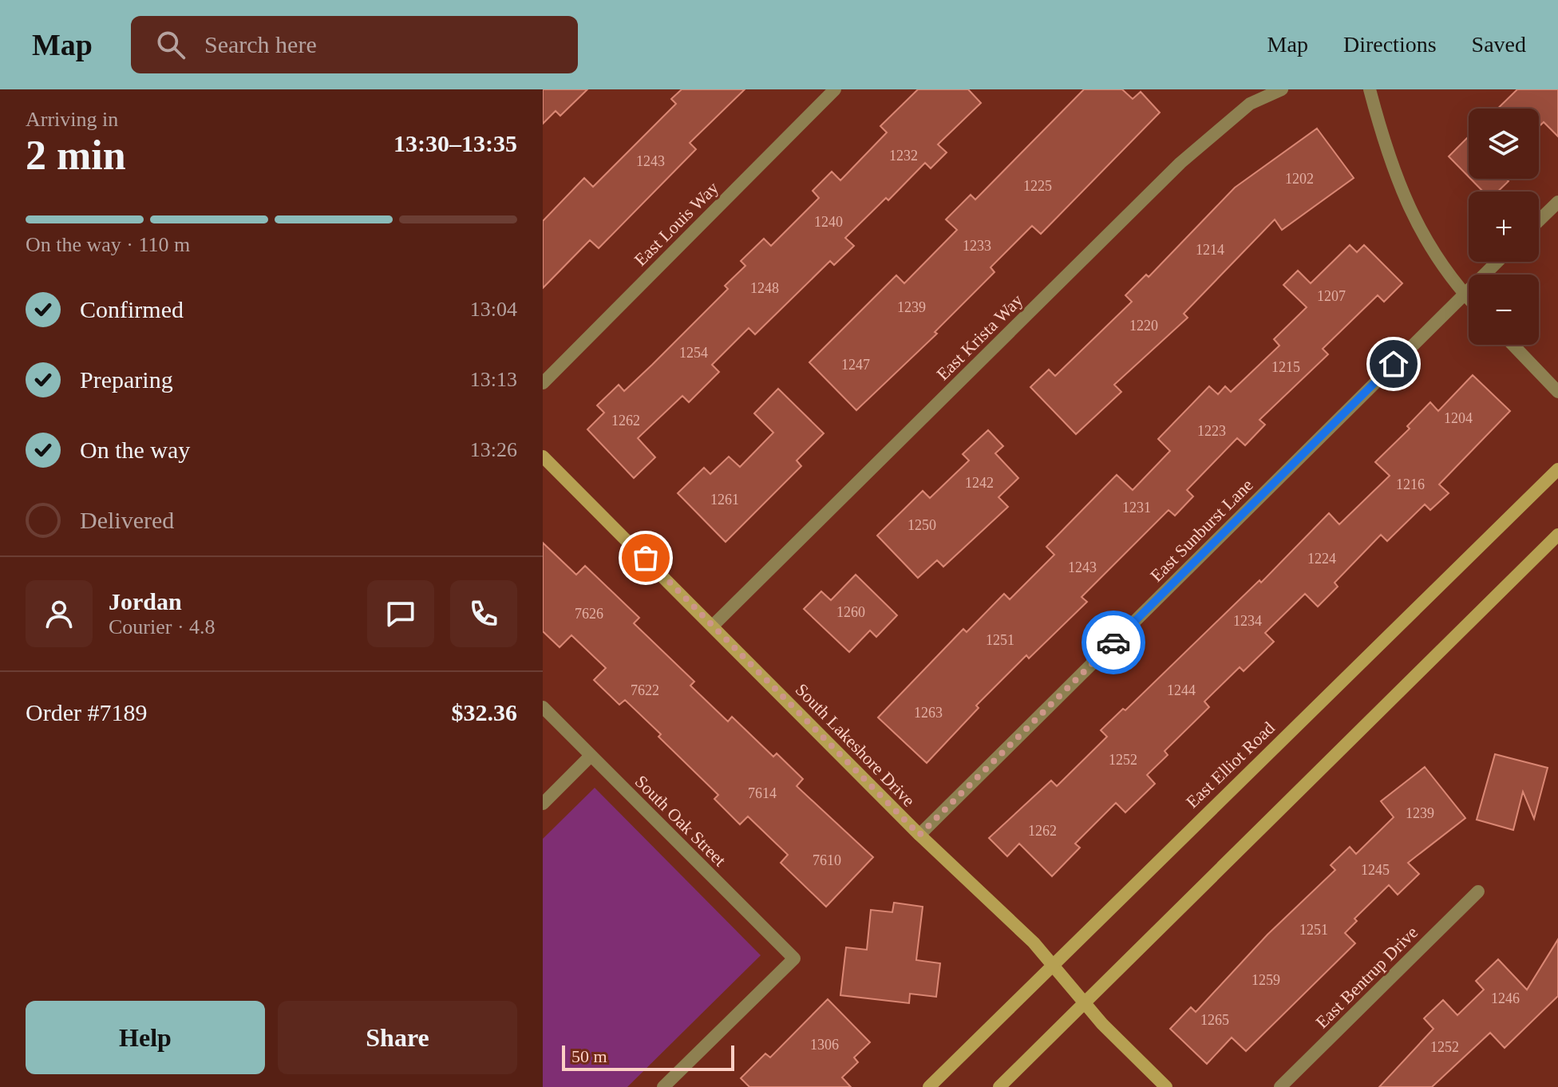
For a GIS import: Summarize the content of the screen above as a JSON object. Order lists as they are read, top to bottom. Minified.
{"streets":{"main road":["South Lakeshore Drive","East Elliot Road"],"street":["East Louis Way","East Krista Way","East Sunburst Lane","South Oak Street","East Bentrup Drive"]},"crossings":[["East Krista Way","South Lakeshore Drive"],["East Sunburst Lane","South Lakeshore Drive"],["South Lakeshore Drive","East Elliot Road"]],"house_numbers":["1232","1243","1202","1225","1240","1233","1214","1248","1207","1239","1220","1254","1247","1215","1204","1262","1223","1242","1216","1261","1231","1250","1224","1243","1260","7626","1234","1251","7622","1244","1263","1252","7614","1239","1262","7610","1245","1251","1259","1246","1265","1306","1252"],"scale_bar":"50 m","page":{"header":"Map","search":"Search here","nav":["Map","Directions","Saved"],"heading":["2 min","Arriving in","13:30–13:35"],"panel":["Jordan","Courier · 4.8","Order #7189","$32.36"],"map_buttons":["+","−"],"bar":"On the way · 110 m","list":[["Confirmed","13:04"],["Preparing","13:13"],["On the way","13:26"],"Delivered"],"buttons":["Help","Share"],"scale":"50 m"}}
